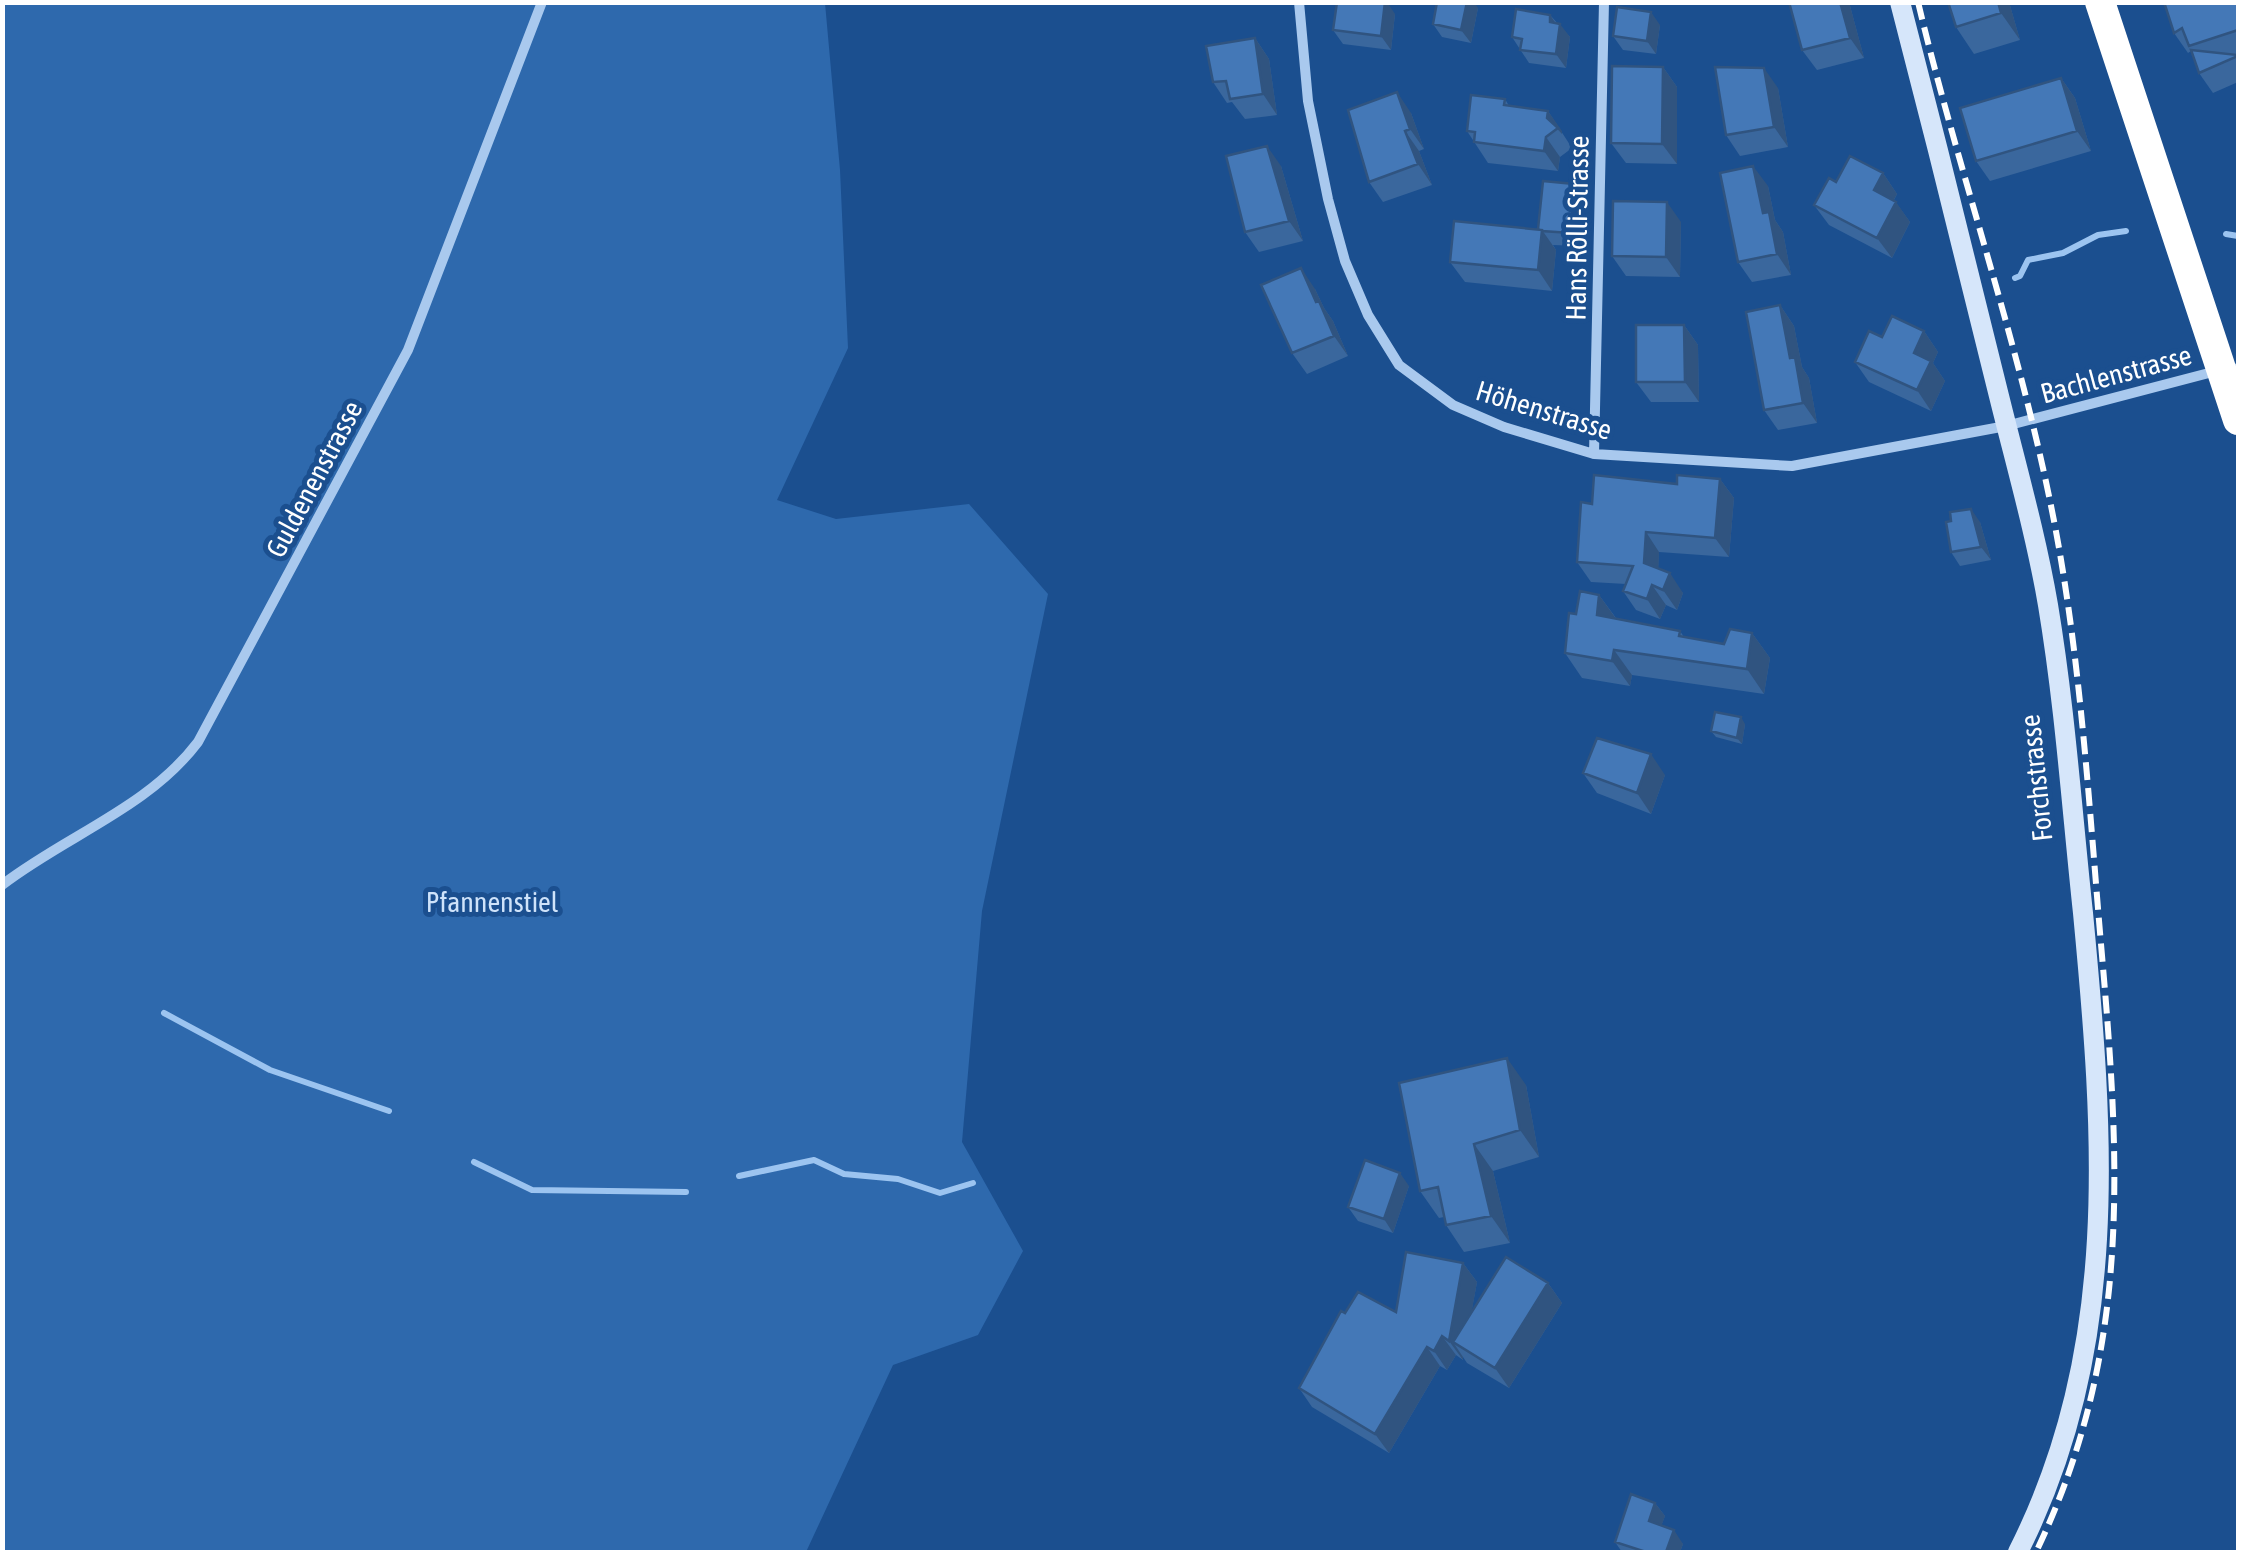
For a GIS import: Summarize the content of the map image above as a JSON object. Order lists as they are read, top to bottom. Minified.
{"streets":{"main road":["Forchstrasse"],"street":["Hans Rölli-Strasse","Bachlenstrasse","Höhenstrasse","Guldenenstrasse"]},"crossings":[["Hans Rölli-Strasse","Höhenstrasse"],["Bachlenstrasse","Höhenstrasse"],["Bachlenstrasse","Forchstrasse"],["Höhenstrasse","Forchstrasse"]],"parks":["Pfannenstiel"]}
